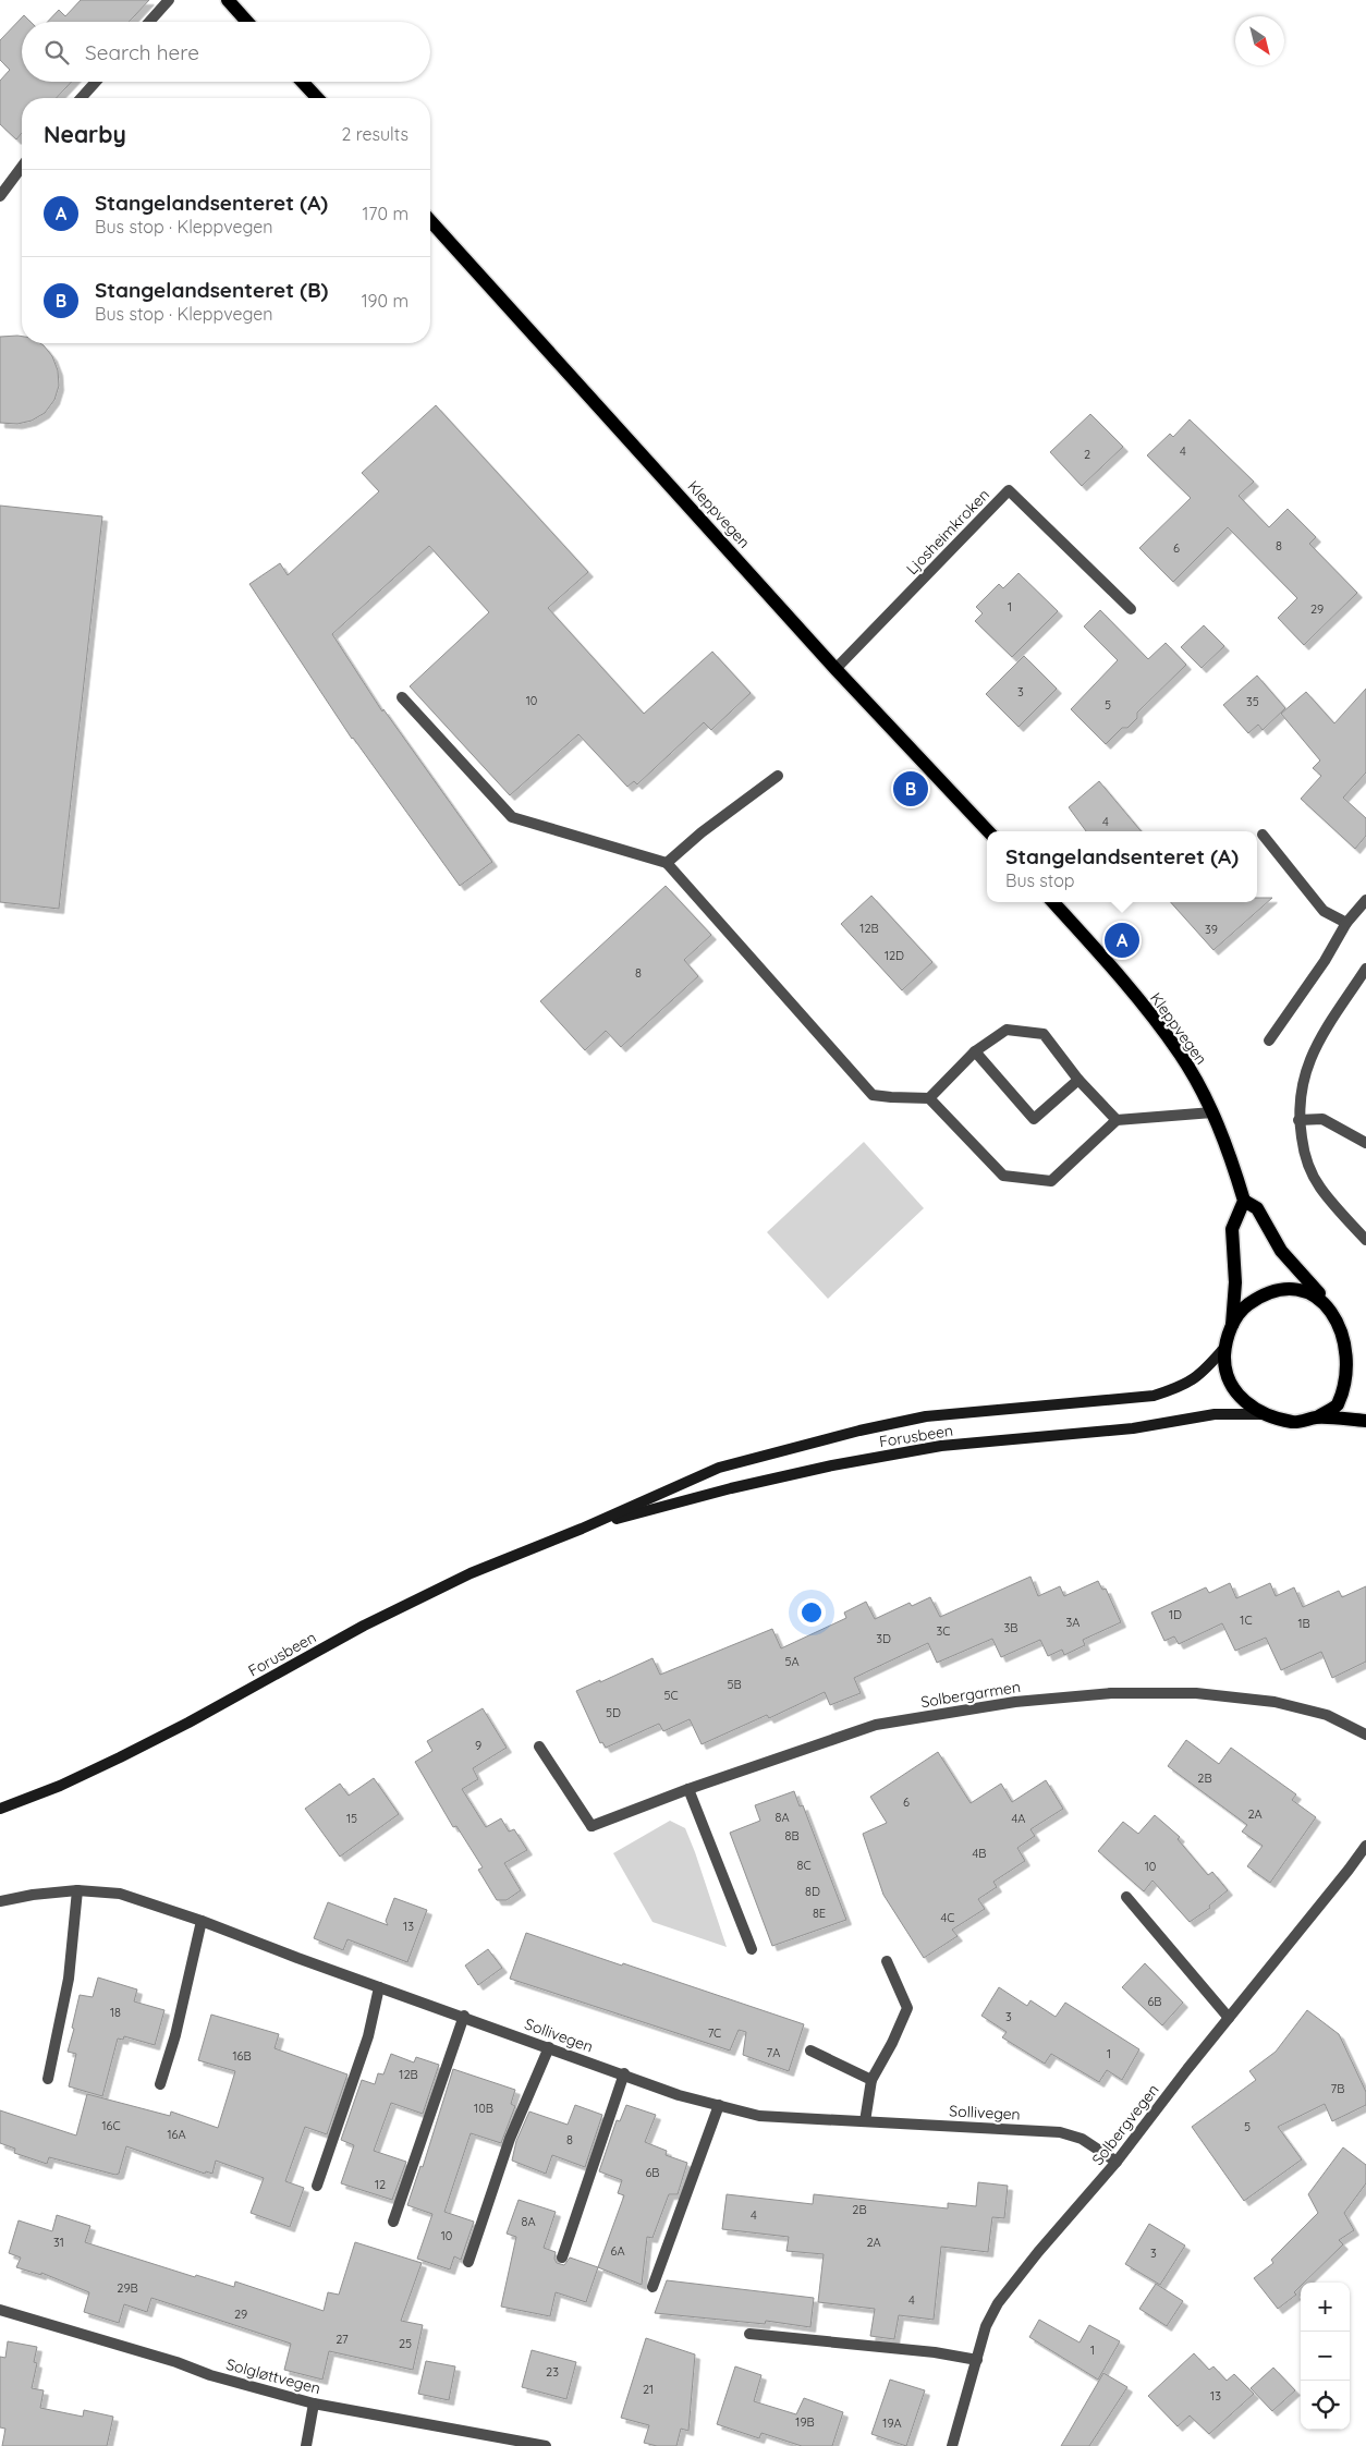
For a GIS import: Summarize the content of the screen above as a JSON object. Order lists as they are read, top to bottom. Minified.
{"streets":{"main road":["Kleppvegen","Forusbeen"],"street":["Ljosheimkroken","Solbergarmen","Sollivegen","Solbergvegen","Solgløttvegen"]},"crossings":[["Kleppvegen","Ljosheimkroken"],["Kleppvegen","Forusbeen"],["Sollivegen","Solbergvegen"]],"house_numbers":["4","2","8","6","1","29","3","10","35","5","4","12B","39","12D","8","1D","1C","3A","1B","3B","3C","3D","5A","5B","5C","5D","9","2B","6","2A","8A","15","4A","8B","4B","8C","10","8D","8E","4C","13","6B","18","3","7C","7A","1","16B","12B","7B","10B","16C","5","16A","8","6B","12","2B","4","8A","10","31","2A","6A","3","29B","4","29","27","25","1","23","21","13","19B","19A"],"north":"bottom right","page":{"search":"Search here","heading":["Nearby","2 results"],"list":[{"mark":"A","name":"Stangelandsenteret (A)","note":"Bus stop · Kleppvegen","value":"170 m"},{"mark":"B","name":"Stangelandsenteret (B)","note":"Bus stop · Kleppvegen","value":"190 m"}],"pins":["B","A"],"popup":["Stangelandsenteret (A)","Bus stop"],"map_buttons":["+","−"]}}
